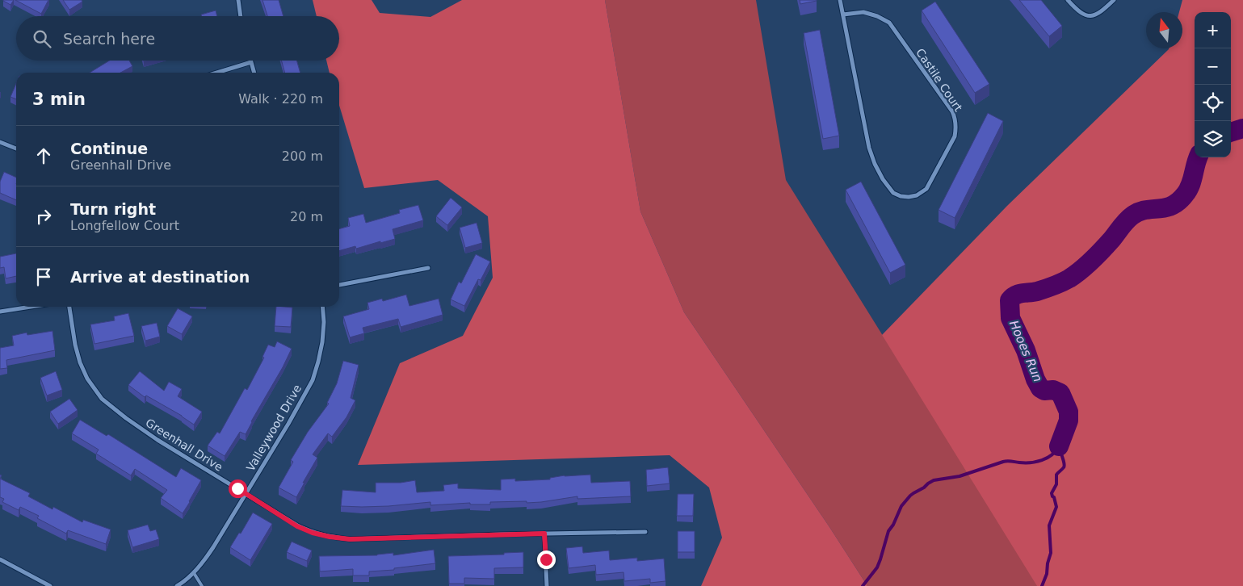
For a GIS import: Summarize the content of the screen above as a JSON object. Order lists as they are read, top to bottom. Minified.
{"streets":{"street":["Castile Court","Valleywood Drive","Greenhall Drive"]},"crossings":[["Valleywood Drive","Greenhall Drive"]],"water":["Hooes Run"],"north":"top","page":{"map_buttons":["+","−"],"search":"Search here","heading":["3 min","Walk · 220 m"],"list":[["Continue","Greenhall Drive","200 m"],["Turn right","Longfellow Court","20 m"],"Arrive at destination"]}}
